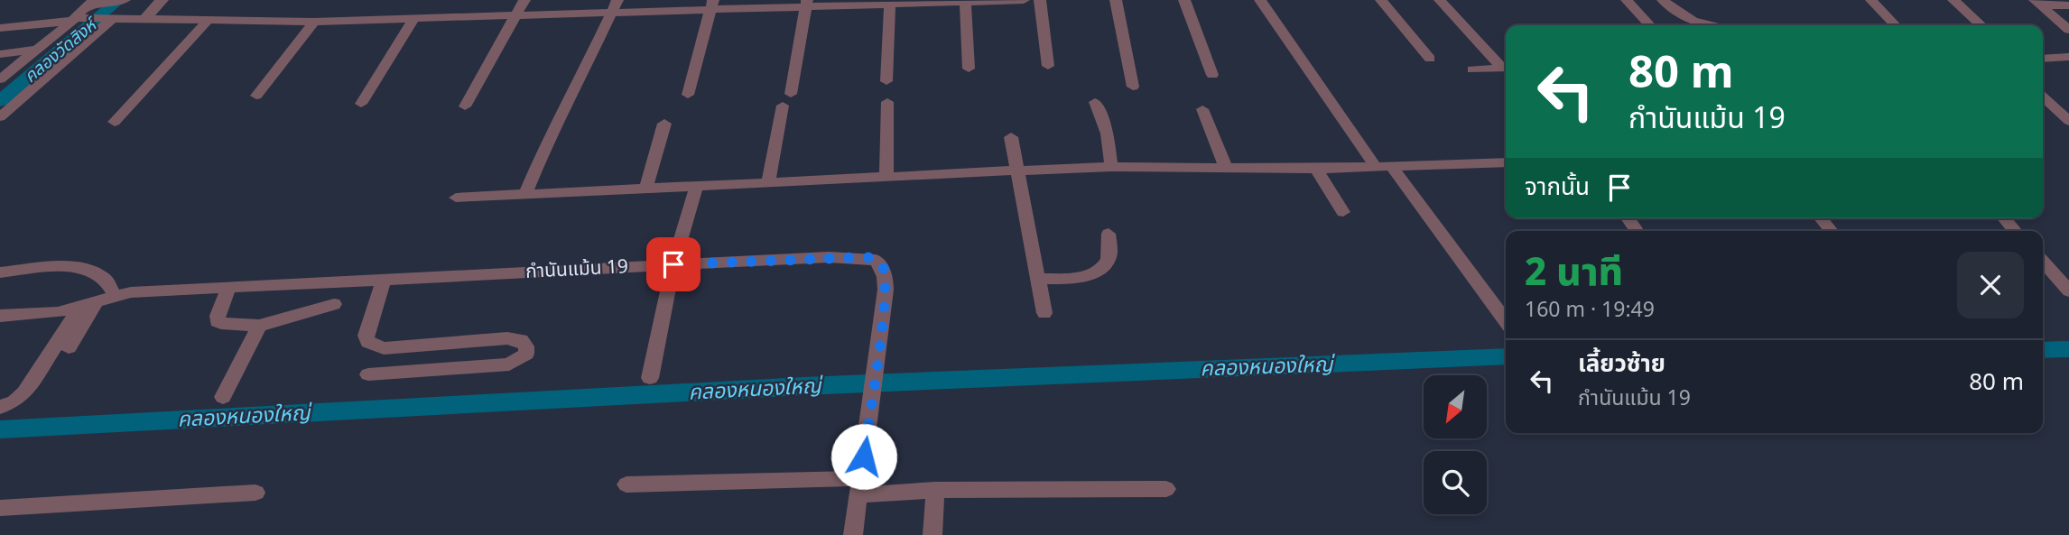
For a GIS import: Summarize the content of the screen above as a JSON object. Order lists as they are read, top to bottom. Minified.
{"streets":{"street":["กำนันแม้น 19"]},"water":["คลองวัดสิงห์","คลองหนองใหญ่"],"north":"bottom left","page":{"turn":["80 m","กำนันแม้น 19"],"then":"จากนั้น","heading":["2 นาที","160 m · 19:49"],"list":[{"name":"เลี้ยวซ้าย","note":"กำนันแม้น 19","value":"80 m"}]}}
